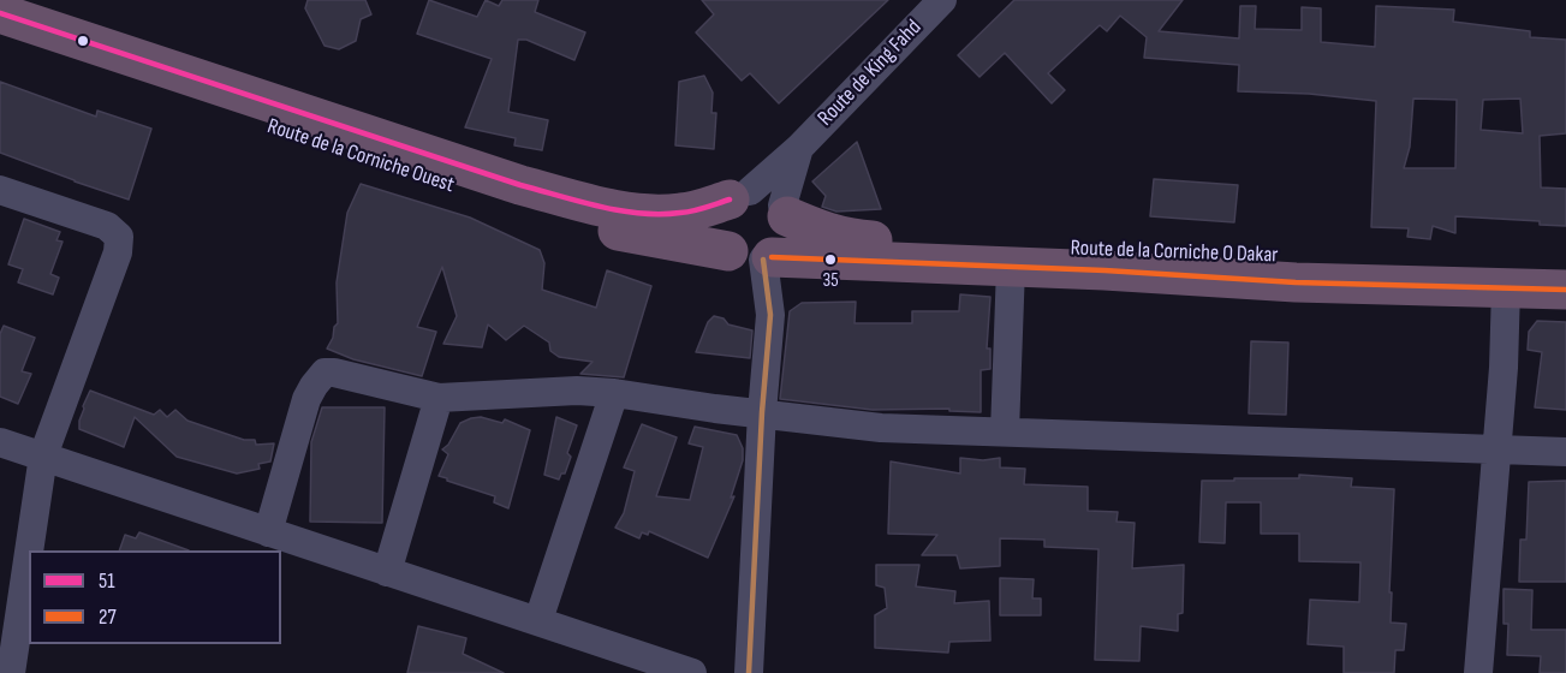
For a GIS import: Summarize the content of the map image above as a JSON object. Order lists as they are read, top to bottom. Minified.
{"streets":{"highway":["Route de la Corniche Ouest","Route de la Corniche O Dakar"],"street":["Route de King Fahd"]},"crossings":[["Route de King Fahd","Route de la Corniche Ouest"],["Route de King Fahd","Route de la Corniche O Dakar"],["Route de la Corniche Ouest","Route de la Corniche O Dakar"]],"places":["35"],"lines":["transit line 51","transit line 27"],"legend":["51","27"]}
